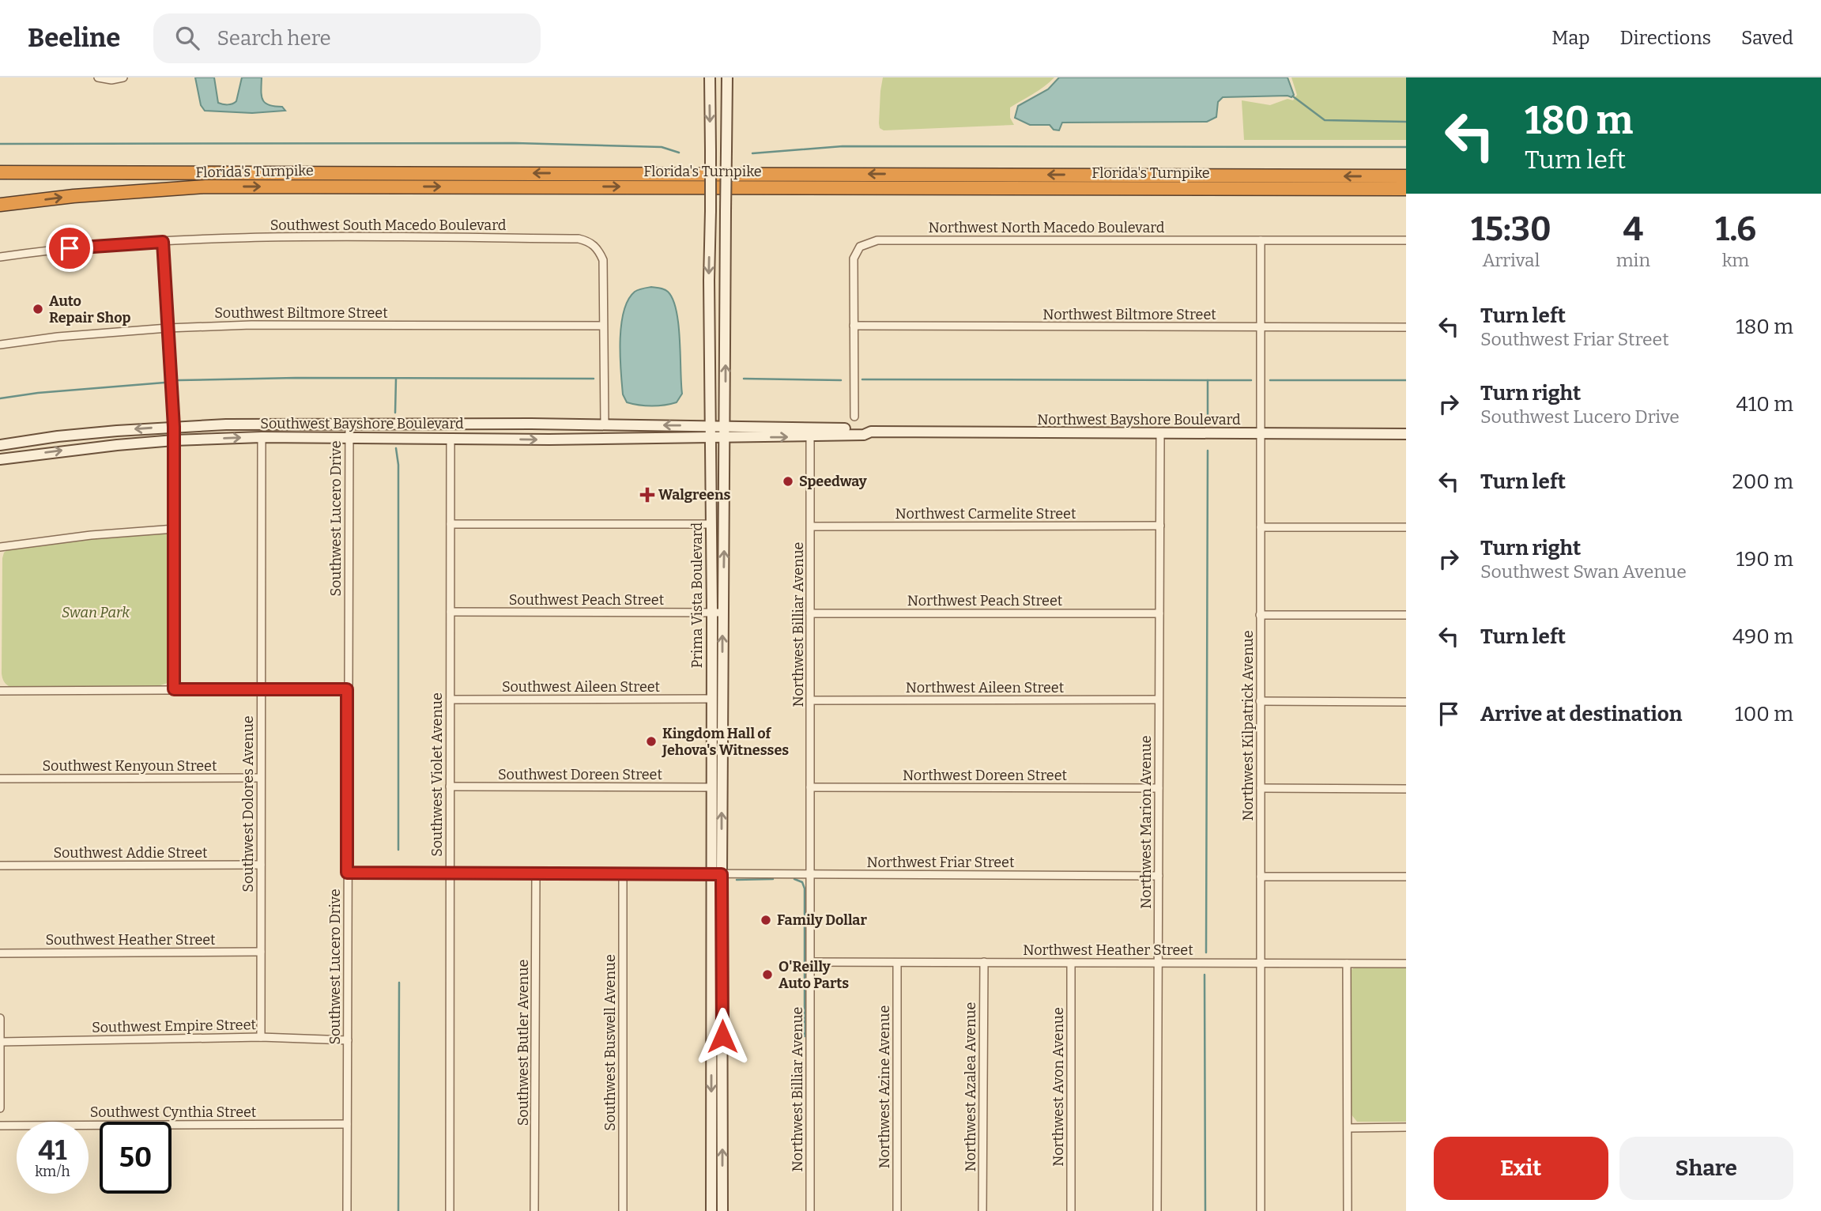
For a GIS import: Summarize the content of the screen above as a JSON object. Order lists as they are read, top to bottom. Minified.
{"streets":{"highway":["Florida's Turnpike"],"main road":["Northwest Bayshore Boulevard","Southwest Bayshore Boulevard","Prima Vista Boulevard"],"street":["Southwest South Macedo Boulevard","Northwest North Macedo Boulevard","Southwest Biltmore Street","Northwest Biltmore Street","Northwest Carmelite Street","Southwest Lucero Drive","Southwest Peach Street","Northwest Peach Street","Northwest Billiar Avenue","Southwest Aileen Street","Northwest Aileen Street","Northwest Kilpatrick Avenue","Southwest Kenyoun Street","Southwest Violet Avenue","Southwest Doreen Street","Northwest Doreen Street","Southwest Dolores Avenue","Northwest Marion Avenue","Southwest Addie Street","Northwest Friar Street","Southwest Heather Street","Northwest Heather Street","Southwest Empire Street","Southwest Butler Avenue","Southwest Buswell Avenue","Northwest Azine Avenue","Northwest Azalea Avenue","Northwest Avon Avenue","Southwest Cynthia Street"]},"crossings":[["Southwest South Macedo Boulevard","Southwest Biltmore Street"],["Southwest South Macedo Boulevard","Southwest Bayshore Boulevard"],["Northwest North Macedo Boulevard","Northwest Biltmore Street"],["Northwest North Macedo Boulevard","Northwest Kilpatrick Avenue"],["Northwest Biltmore Street","Northwest Kilpatrick Avenue"],["Northwest Bayshore Boulevard","Southwest Bayshore Boulevard"],["Northwest Bayshore Boulevard","Prima Vista Boulevard"],["Northwest Bayshore Boulevard","Northwest Billiar Avenue"],["Northwest Bayshore Boulevard","Northwest Kilpatrick Avenue"],["Northwest Bayshore Boulevard","Northwest Marion Avenue"],["Southwest Bayshore Boulevard","Southwest Lucero Drive"],["Southwest Bayshore Boulevard","Prima Vista Boulevard"],["Southwest Bayshore Boulevard","Southwest Violet Avenue"],["Southwest Bayshore Boulevard","Southwest Dolores Avenue"],["Northwest Carmelite Street","Northwest Billiar Avenue"],["Northwest Carmelite Street","Northwest Marion Avenue"],["Southwest Lucero Drive","Northwest Friar Street"],["Southwest Lucero Drive","Southwest Empire Street"],["Southwest Lucero Drive","Southwest Cynthia Street"],["Prima Vista Boulevard","Southwest Peach Street"],["Prima Vista Boulevard","Southwest Aileen Street"],["Prima Vista Boulevard","Southwest Doreen Street"],["Prima Vista Boulevard","Northwest Friar Street"],["Southwest Peach Street","Southwest Violet Avenue"],["Northwest Peach Street","Northwest Billiar Avenue"],["Northwest Peach Street","Northwest Marion Avenue"],["Northwest Billiar Avenue","Northwest Aileen Street"],["Northwest Billiar Avenue","Northwest Doreen Street"],["Northwest Billiar Avenue","Northwest Friar Street"],["Northwest Billiar Avenue","Northwest Heather Street"],["Southwest Aileen Street","Southwest Violet Avenue"],["Northwest Aileen Street","Northwest Marion Avenue"],["Northwest Kilpatrick Avenue","Northwest Heather Street"],["Southwest Kenyoun Street","Southwest Dolores Avenue"],["Southwest Violet Avenue","Southwest Doreen Street"],["Southwest Violet Avenue","Northwest Friar Street"],["Northwest Doreen Street","Northwest Marion Avenue"],["Southwest Dolores Avenue","Southwest Addie Street"],["Southwest Dolores Avenue","Southwest Heather Street"],["Southwest Dolores Avenue","Southwest Empire Street"],["Northwest Marion Avenue","Northwest Friar Street"],["Northwest Marion Avenue","Northwest Heather Street"],["Northwest Friar Street","Southwest Butler Avenue"],["Northwest Friar Street","Southwest Buswell Avenue"],["Northwest Heather Street","Northwest Azine Avenue"],["Northwest Heather Street","Northwest Azalea Avenue"],["Northwest Heather Street","Northwest Avon Avenue"]],"parks":["Swan Park"],"places":{"other":["Auto Repair Shop","Speedway","Kingdom Hall of Jehova's Witnesses","Family Dollar","O'Reilly Auto Parts"],"health":["Walgreens"]},"page":{"header":"Beeline","search":"Search here","nav":["Map","Directions","Saved"],"turn":["180 m","Turn left"],"eta":["15:30","Arrival","4","min","1.6","km"],"list":[{"name":"Turn left","note":"Southwest Friar Street","value":"180 m"},{"name":"Turn right","note":"Southwest Lucero Drive","value":"410 m"},{"name":"Turn left","value":"200 m"},{"name":"Turn right","note":"Southwest Swan Avenue","value":"190 m"},{"name":"Turn left","value":"490 m"},{"name":"Arrive at destination","value":"100 m"}],"speed":"41 km/h","limit":"50","buttons":["Exit","Share"]}}
